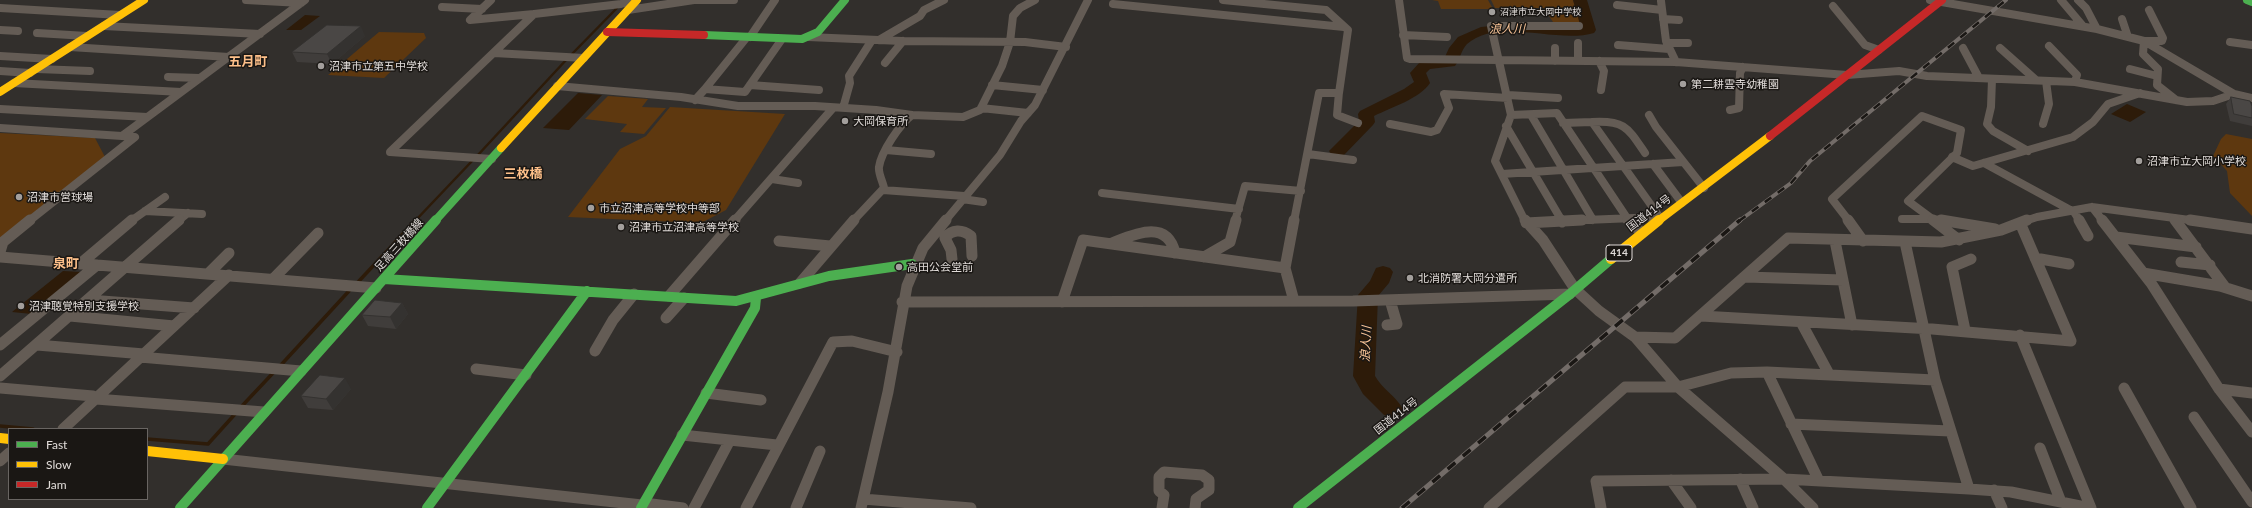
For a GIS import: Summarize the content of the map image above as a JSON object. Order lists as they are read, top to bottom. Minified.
{"streets":{"main road":["国道414号","足高三枚橋線","414"]},"districts":["五月町","三枚橋","泉町"],"water":["浪人川"],"places":["沼津市立大岡中学校","沼津市立第五中学校","第二耕雲寺幼稚園","大岡保育所","沼津市立大岡小学校","沼津市営球場","市立沼津高等学校中等部","沼津市立沼津高等学校","高田公会堂前","北消防署大岡分遣所","沼津聴覚特別支援学校"],"legend":["Fast","Slow","Jam"]}
